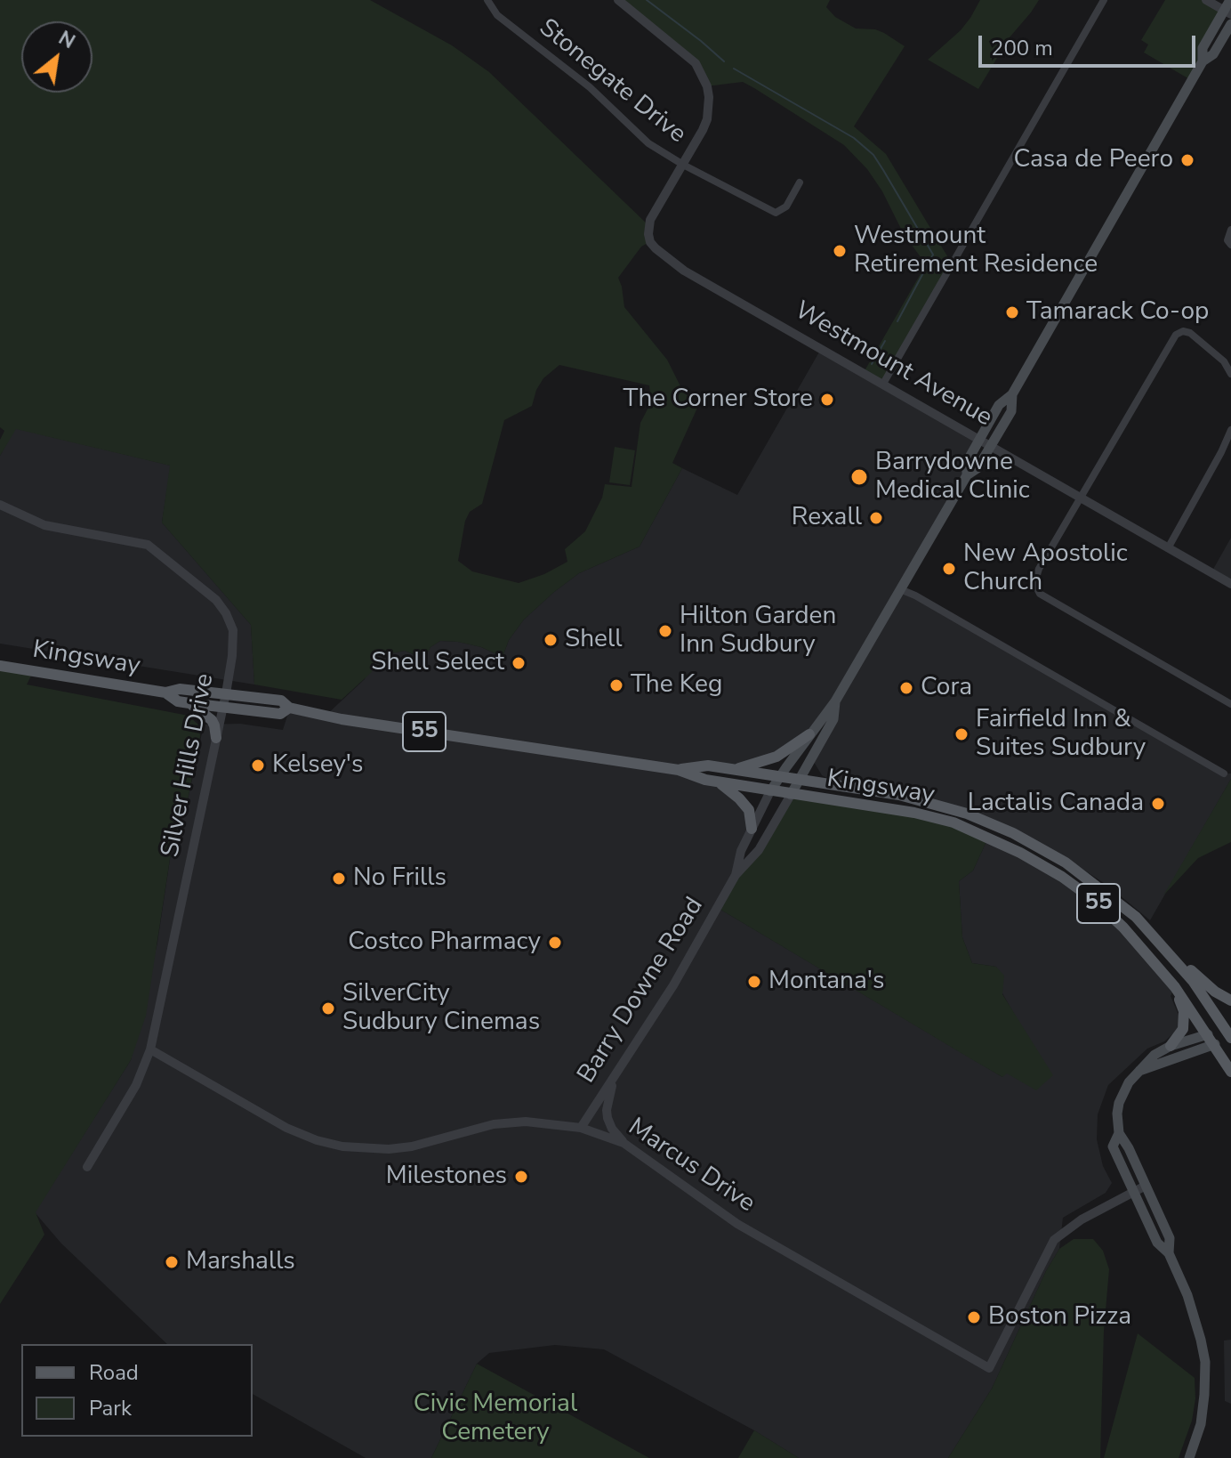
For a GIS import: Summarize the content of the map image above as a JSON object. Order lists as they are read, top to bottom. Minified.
{"streets":{"main road":["Kingsway","55","Barry Downe Road"],"street":["Stonegate Drive","Westmount Avenue","Silver Hills Drive","Marcus Drive"]},"crossings":[["Stonegate Drive","Westmount Avenue"],["Westmount Avenue","Barry Downe Road"],["Kingsway","Silver Hills Drive"],["Kingsway","Barry Downe Road"],["Silver Hills Drive","Marcus Drive"],["Barry Downe Road","Marcus Drive"]],"parks":["Civic Memorial Cemetery"],"places":["Casa de Peero","Westmount Retirement Residence","Tamarack Co-op","The Corner Store","Barrydowne Medical Clinic","Rexall","New Apostolic Church","Hilton Garden Inn Sudbury","Shell","Shell Select","The Keg","Cora","Fairfield Inn & Suites Sudbury","Kelsey's","Lactalis Canada","No Frills","Costco Pharmacy","Montana's","SilverCity Sudbury Cinemas","Milestones","Marshalls","Boston Pizza"],"legend":["Road","Park"],"scale_bar":"200 m","north":"top right"}
